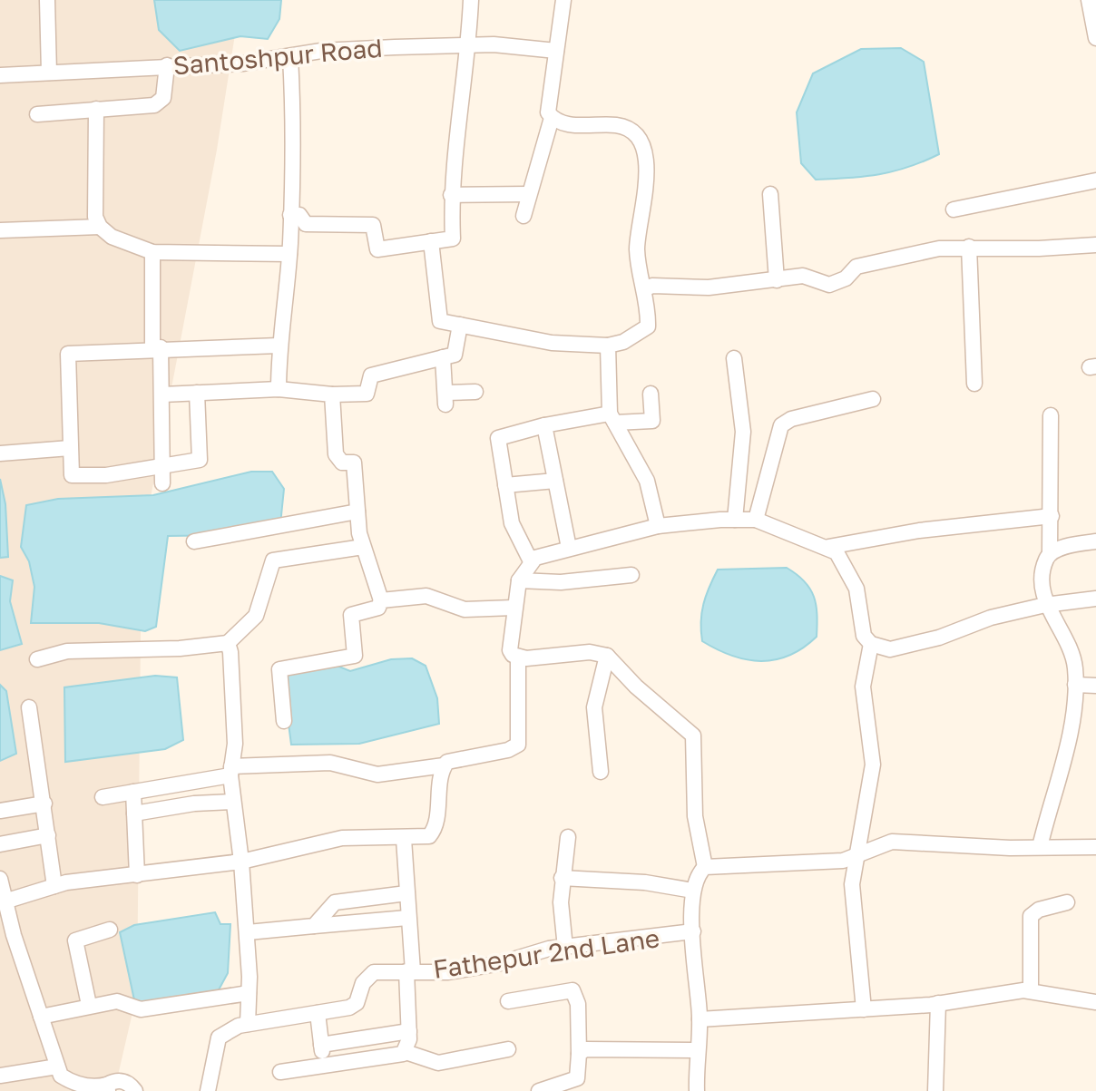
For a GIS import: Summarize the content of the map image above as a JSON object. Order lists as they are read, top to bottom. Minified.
{"streets":{"street":["Santoshpur Road","Fathepur 2nd Lane"]}}
